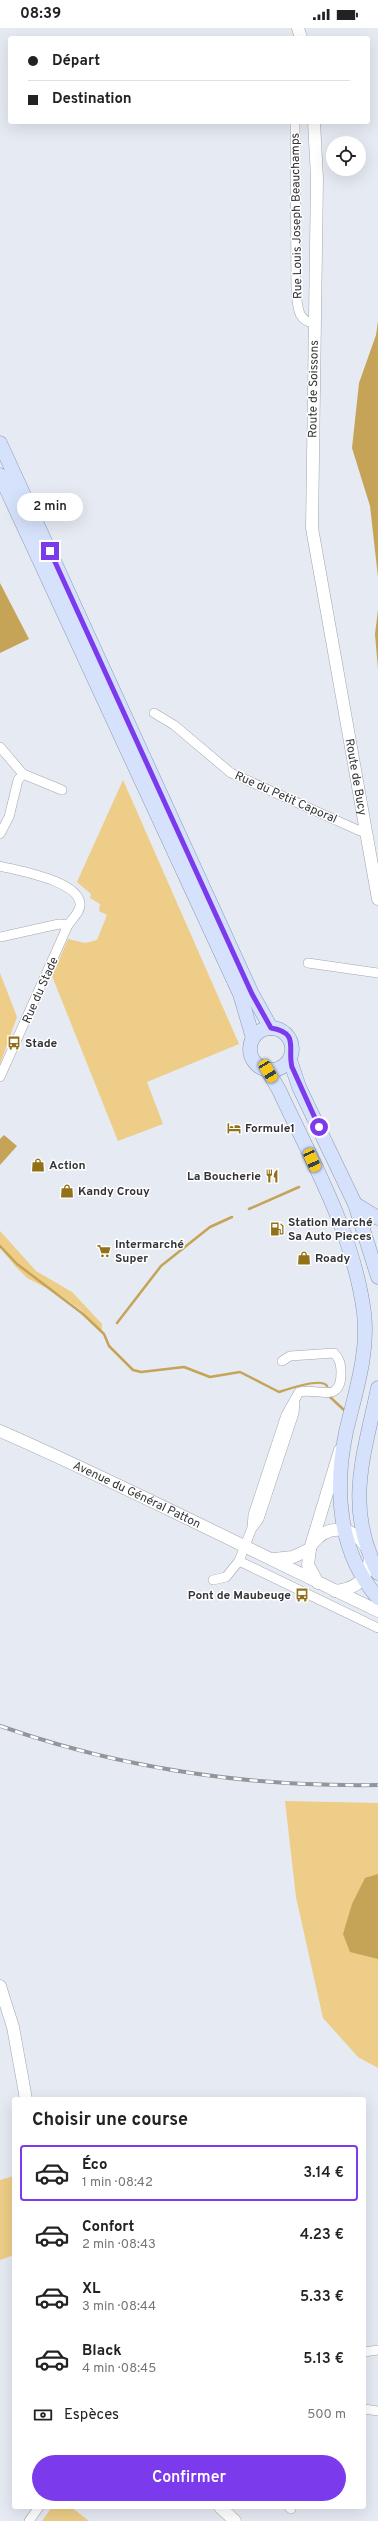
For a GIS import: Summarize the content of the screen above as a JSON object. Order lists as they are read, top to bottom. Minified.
{"streets":{"main road":["Route de Soissons","Route de Bucy","Avenue du Général Patton"],"street":["Rue Louis Joseph Beauchamps","Rue du Petit Caporal","Rue du Stade"]},"crossings":[["Rue Louis Joseph Beauchamps","Route de Soissons"],["Route de Soissons","Route de Bucy"],["Route de Bucy","Rue du Petit Caporal"]],"places":{"bus stop":["Stade","Pont de Maubeuge"],"hotel":["Formule1"],"shop":["Action","Kandy Crouy","Roady"],"restaurant":["La Boucherie"],"fuel station":["Station Marché Sa Auto Pieces"],"supermarket":["Intermarché Super"]},"page":{"status":"08:39","banner":["Départ","Destination"],"bubble":"2 min","heading":"Choisir une course","list":[{"name":"Éco","note":"1 min · 08:42","value":"3.14 €"},{"name":"Confort","note":"2 min · 08:43","value":"4.23 €"},{"name":"XL","note":"3 min · 08:44","value":"5.33 €"},{"name":"Black","note":"4 min · 08:45","value":"5.13 €"}],"pay":["Espèces","500 m"],"buttons":"Confirmer"}}
